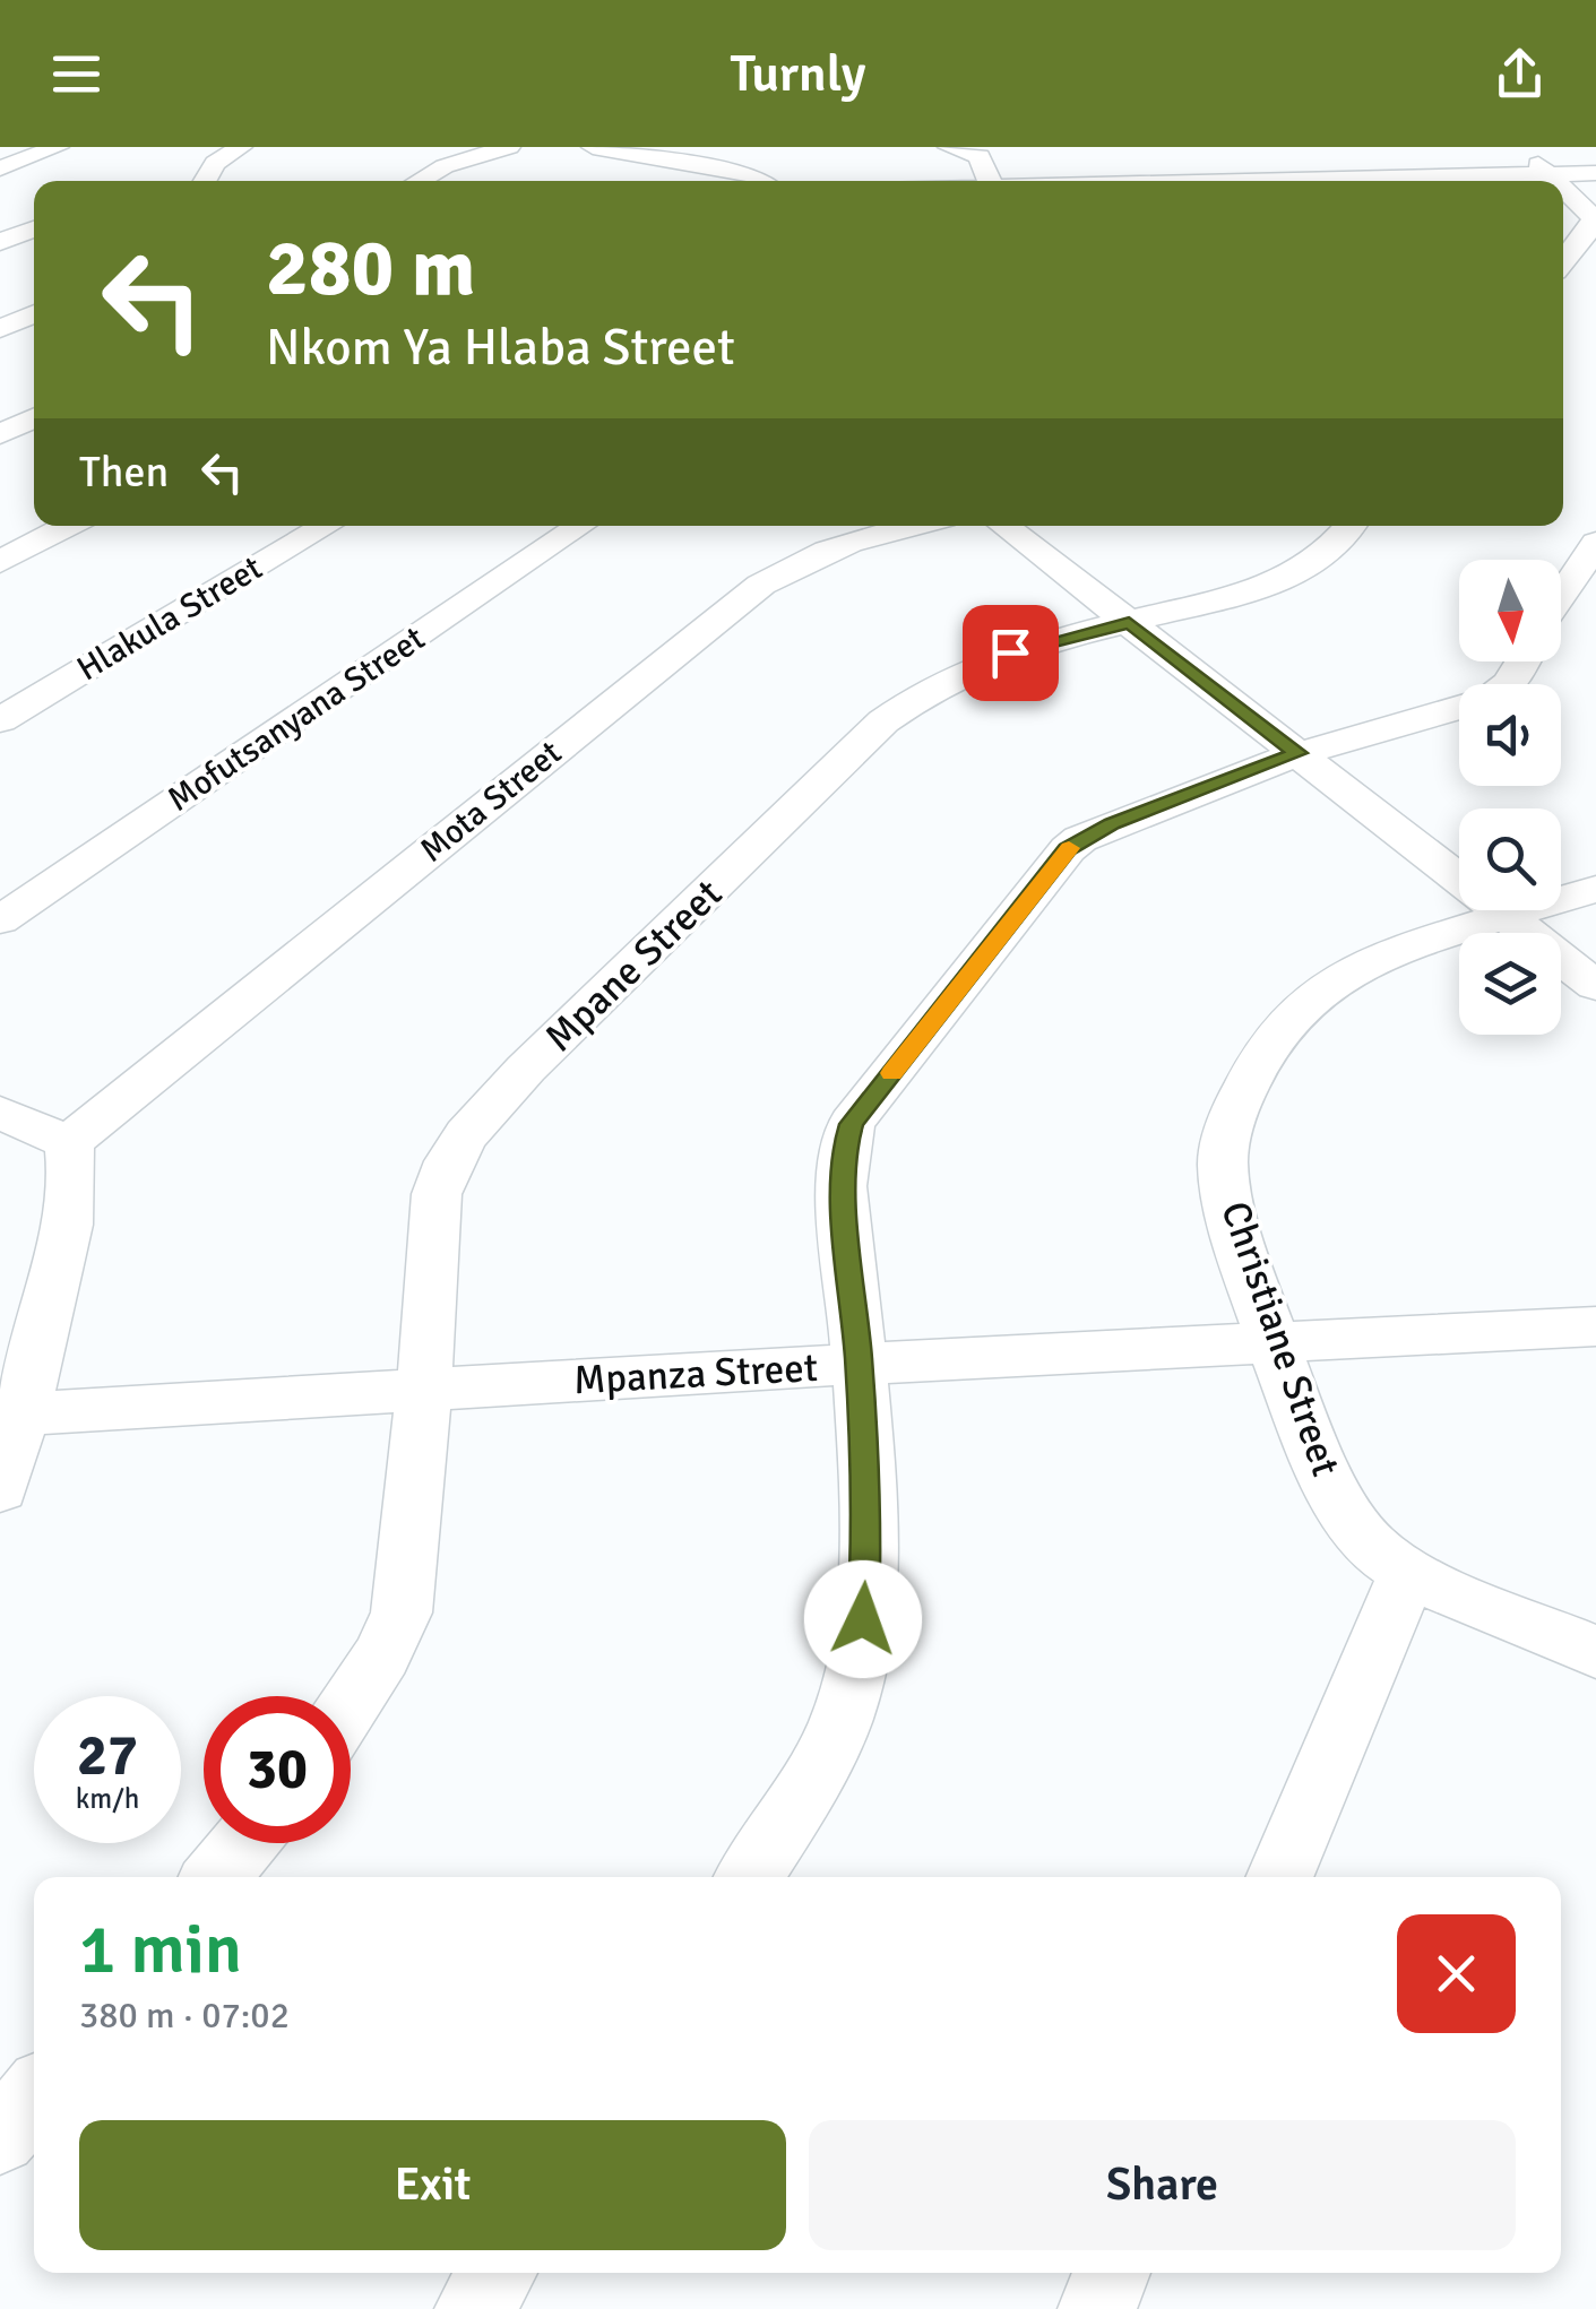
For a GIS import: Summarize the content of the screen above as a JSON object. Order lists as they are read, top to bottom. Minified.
{"streets":{"street":["Hlakula Street","Mofutsanyana Street","Mota Street","Mpane Street","Christiane Street","Mpanza Street"]},"crossings":[["Mpane Street","Mpanza Street"],["Christiane Street","Mpanza Street"]],"north":"bottom","page":{"header":"Turnly","turn":["280 m","Nkom Ya Hlaba Street"],"then":"Then","speed":"27 km/h","limit":"30","heading":["1 min","380 m · 07:02"],"buttons":["Exit","Share"]}}
